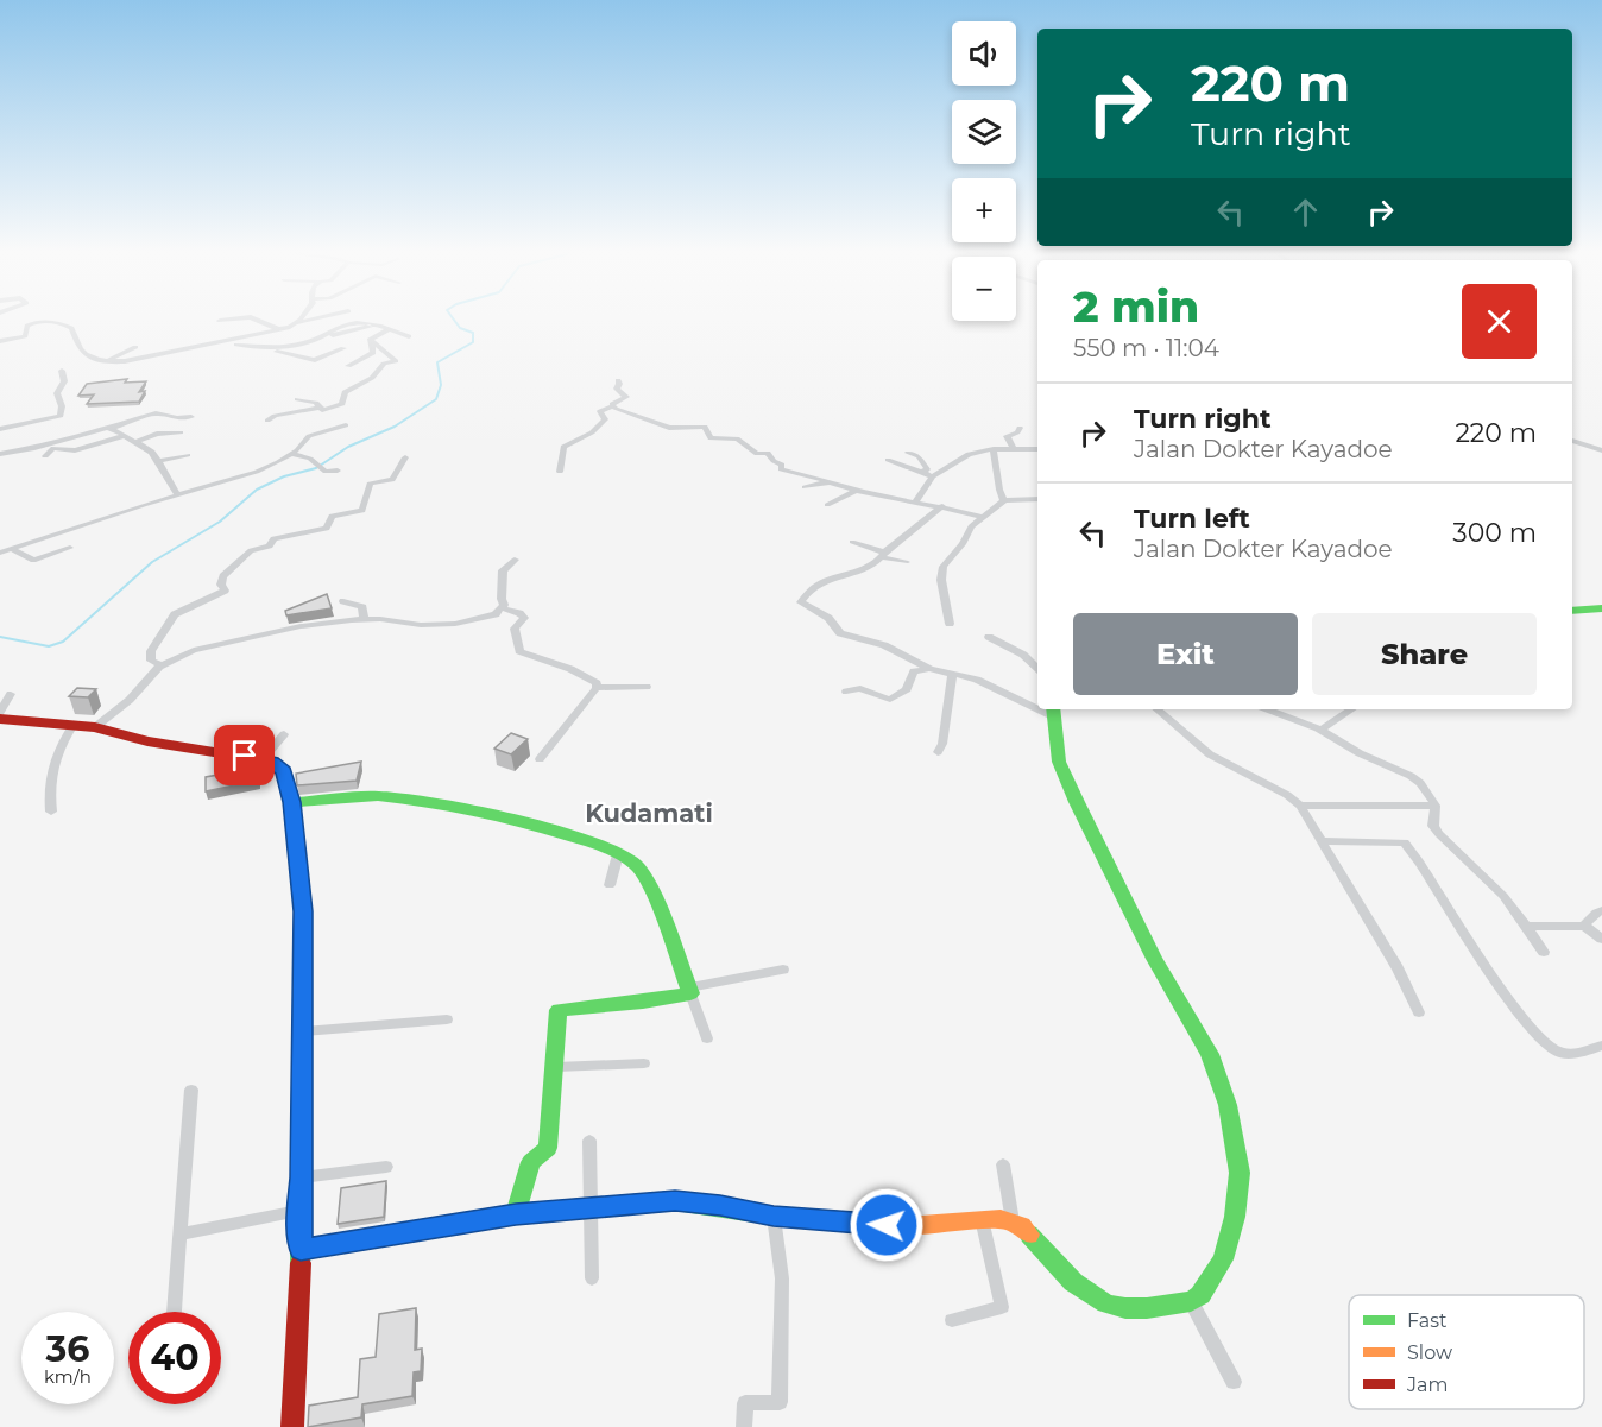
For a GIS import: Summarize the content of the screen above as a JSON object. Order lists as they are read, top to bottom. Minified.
{"districts":["Kudamati"],"legend":["Fast","Slow","Jam"],"page":{"map_buttons":["+","−"],"turn":["220 m","Turn right"],"heading":["2 min","550 m · 11:04"],"list":[{"name":"Turn right","note":"Jalan Dokter Kayadoe","value":"220 m"},{"name":"Turn left","note":"Jalan Dokter Kayadoe","value":"300 m"}],"buttons":["Exit","Share"],"speed":"36 km/h","limit":"40"}}
